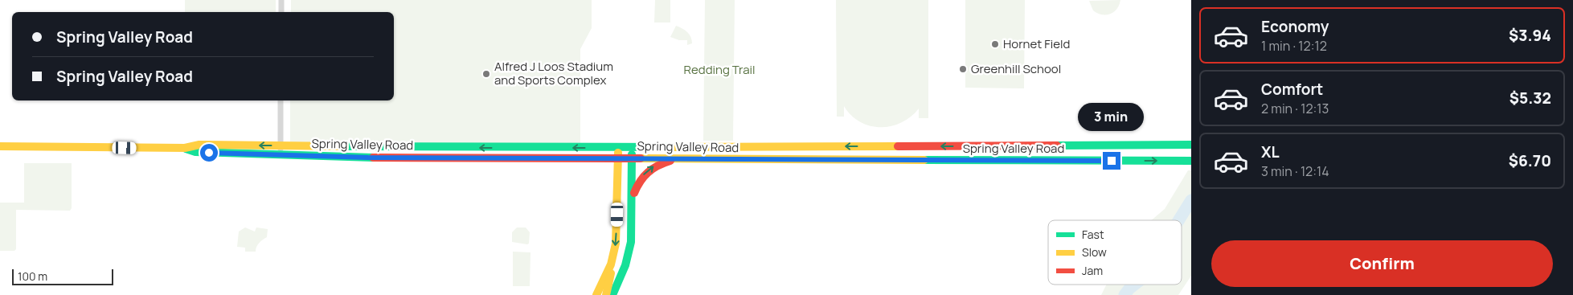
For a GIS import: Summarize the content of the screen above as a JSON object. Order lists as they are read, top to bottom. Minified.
{"streets":{"main road":["Spring Valley Road"]},"parks":["Redding Trail"],"places":["Hornet Field","Greenhill School","Alfred J Loos Stadium and Sports Complex"],"legend":["Fast","Slow","Jam"],"scale_bar":"100 m","page":{"list":[{"name":"Economy","note":"1 min · 12:12","value":"$3.94"},{"name":"Comfort","note":"2 min · 12:13","value":"$5.32"},{"name":"XL","note":"3 min · 12:14","value":"$6.70"}],"banner":["Spring Valley Road","Spring Valley Road"],"bubble":"3 min","buttons":"Confirm","scale":"100 m"}}
